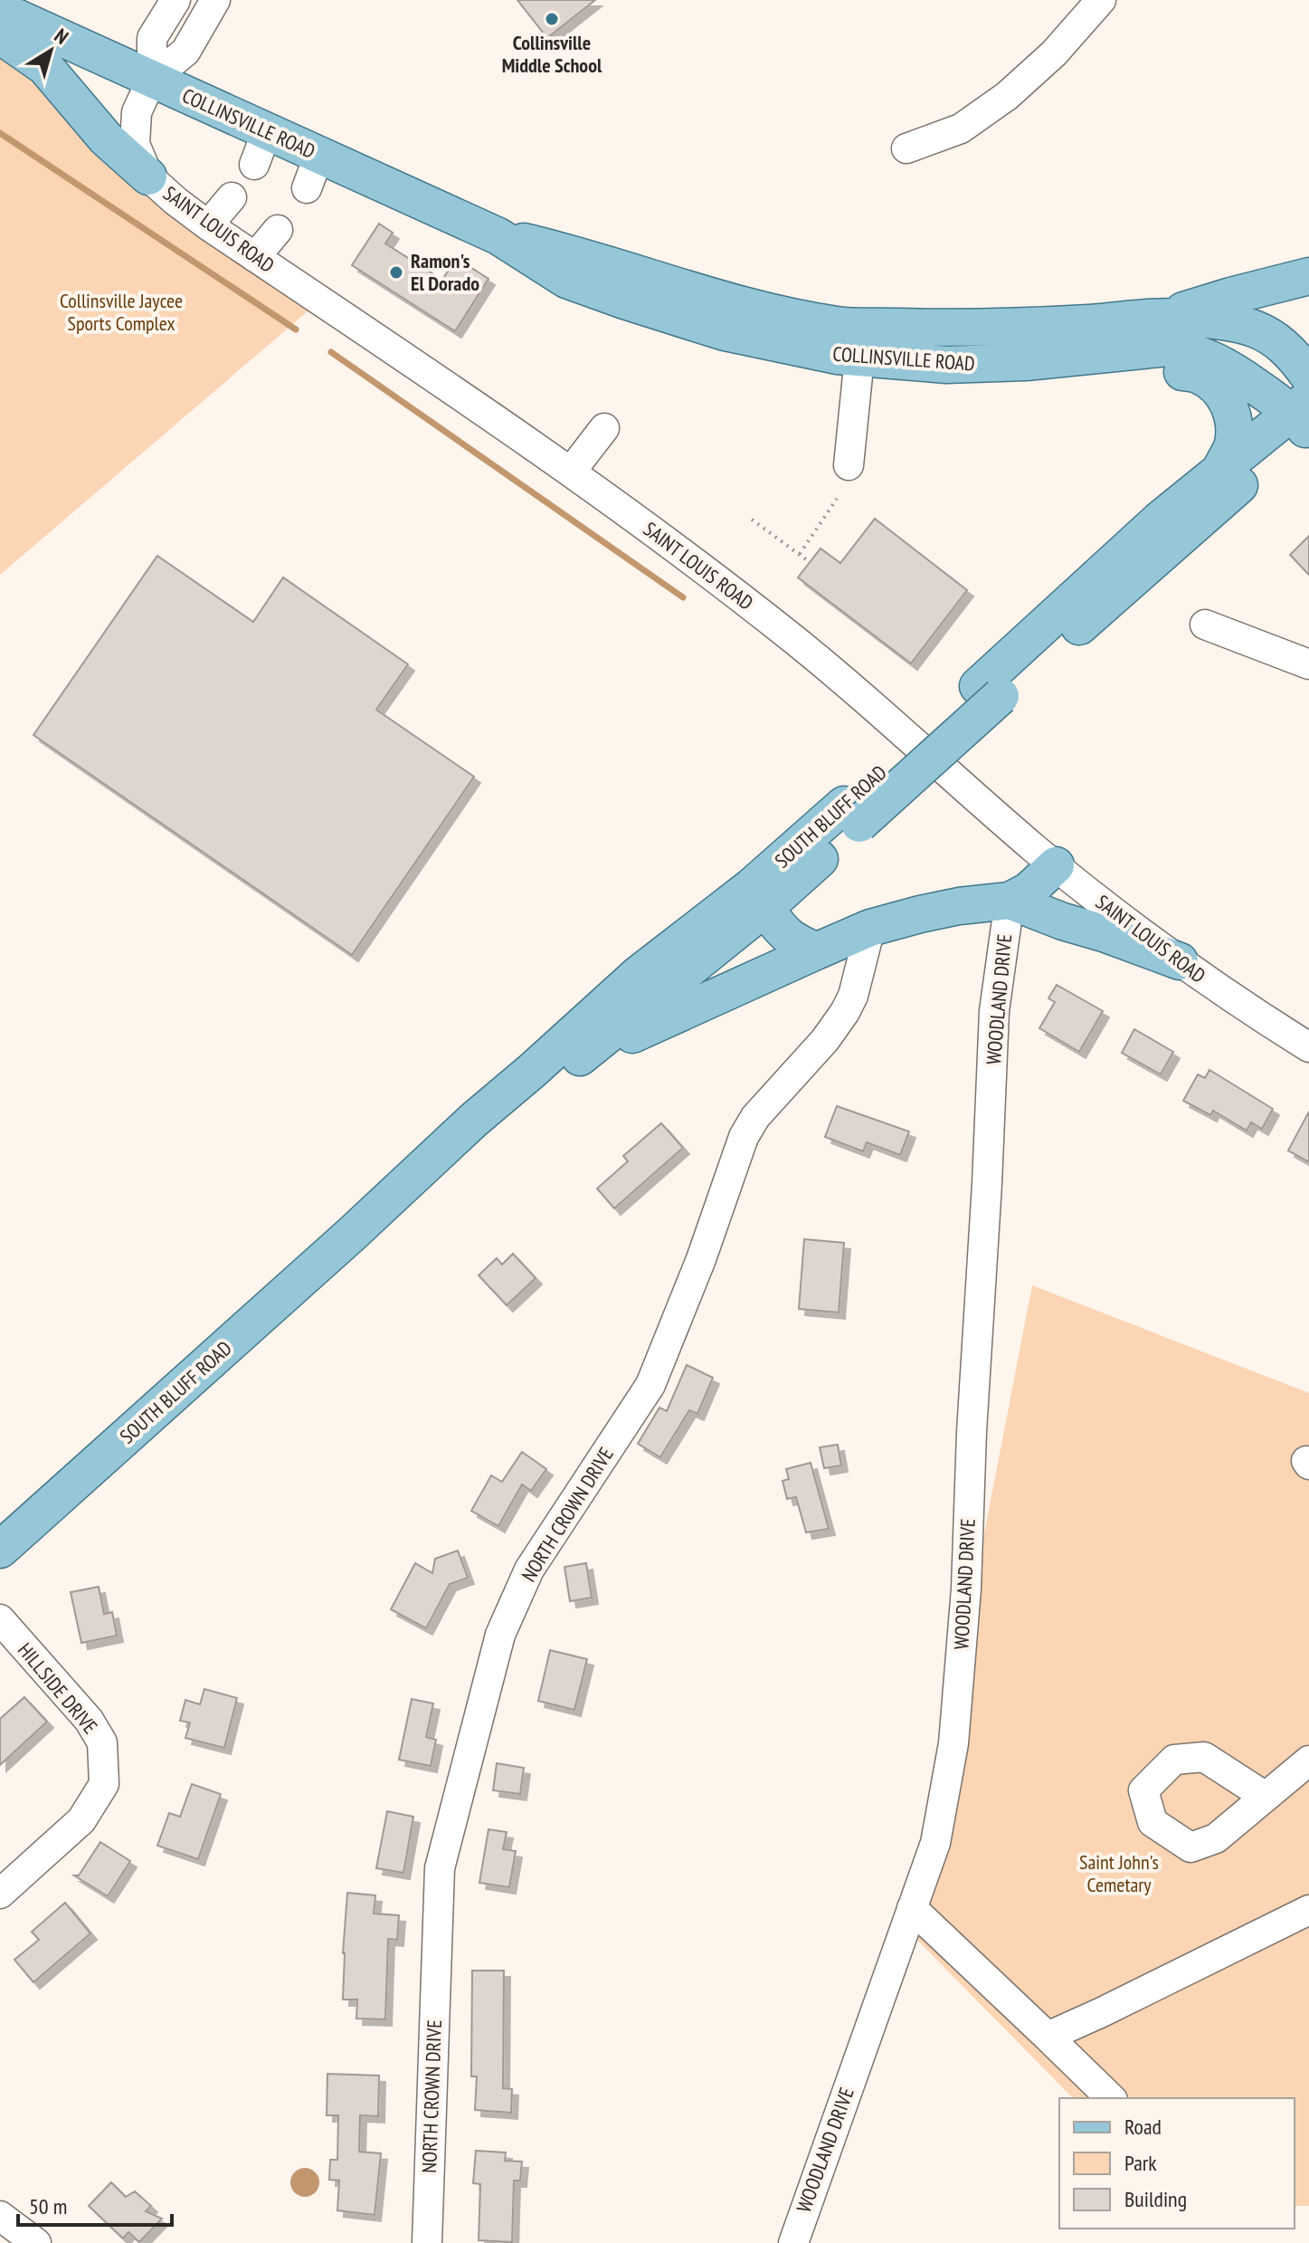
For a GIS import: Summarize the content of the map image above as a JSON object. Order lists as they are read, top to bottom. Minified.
{"streets":{"main road":["COLLINSVILLE ROAD","SOUTH BLUFF ROAD"],"street":["SAINT LOUIS ROAD","WOODLAND DRIVE","NORTH CROWN DRIVE","HILLSIDE DRIVE"]},"crossings":[["COLLINSVILLE ROAD","SAINT LOUIS ROAD"],["COLLINSVILLE ROAD","SOUTH BLUFF ROAD"]],"parks":["Collinsville Jaycee Sports Complex","Saint John's Cemetary"],"places":["Collinsville Middle School","Ramon's El Dorado"],"legend":["Road","Park","Building"],"scale_bar":"50 m","north":"top right"}
